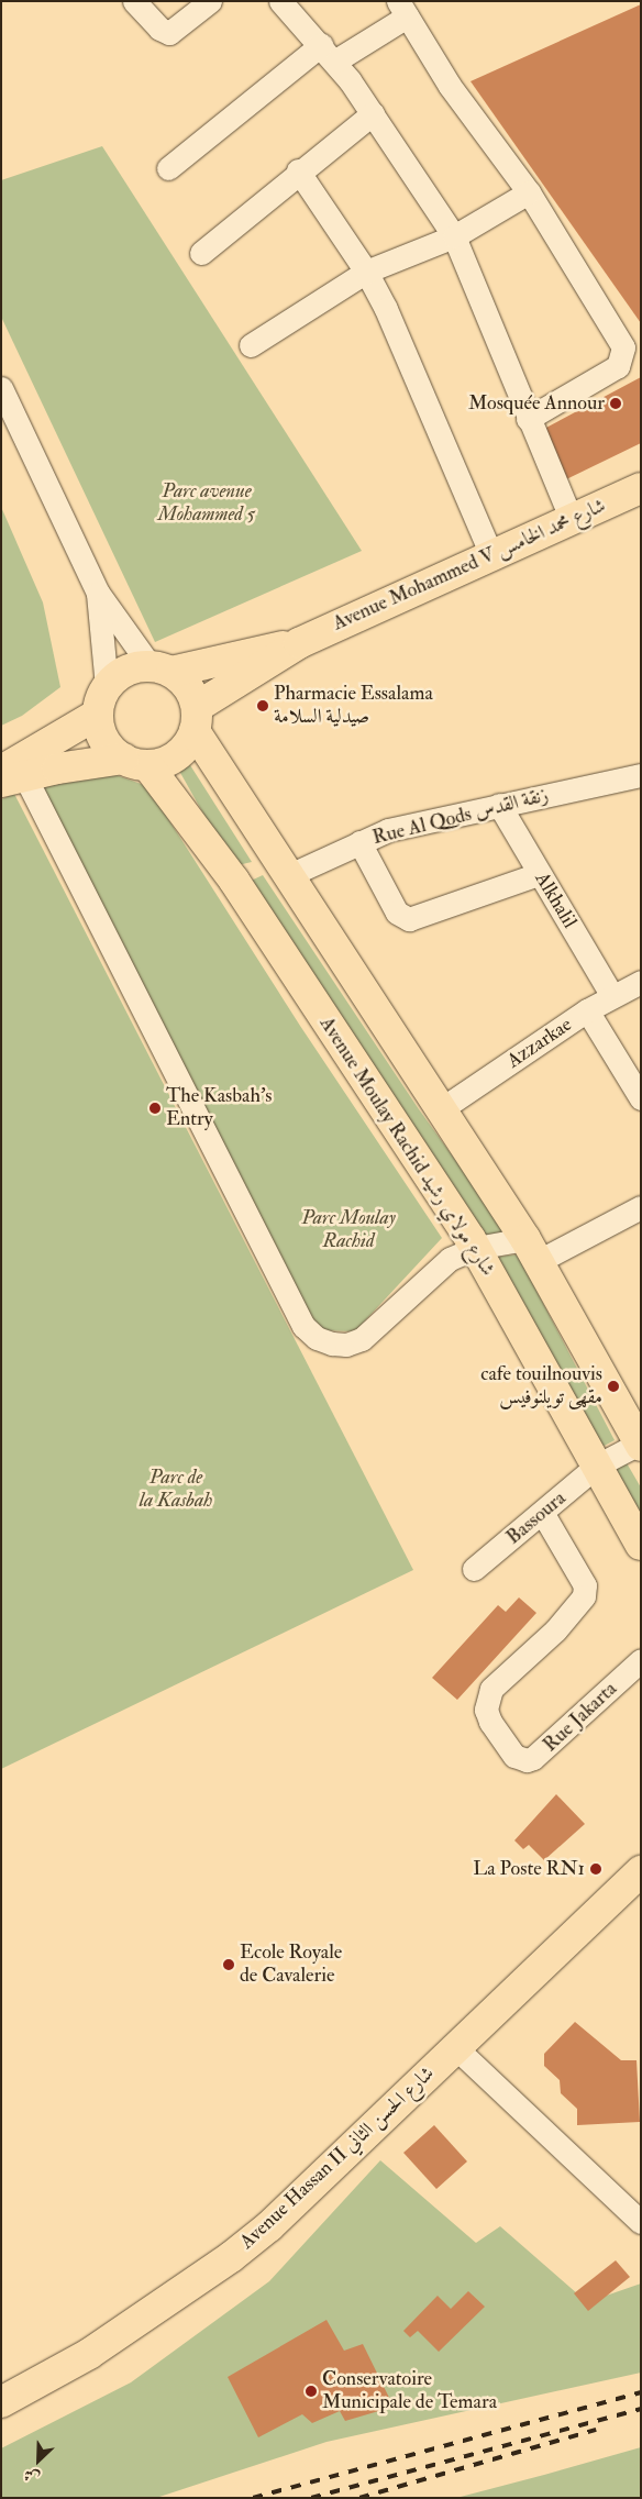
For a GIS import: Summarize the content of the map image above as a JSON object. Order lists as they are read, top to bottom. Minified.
{"streets":{"main road":["Avenue Mohammed V شارع محمد الخامس","Avenue Moulay Rachid شارع مولاي رشيد","Avenue Hassan II شارع الحسن الثاني"],"street":["Rue Al Qods زنقة القدس","Alkhalil","Azzarkae","Bassoura","Rue Jakarta"]},"crossings":[["Rue Al Qods زنقة القدس","Alkhalil"],["Alkhalil","Azzarkae"],["Avenue Moulay Rachid شارع مولاي رشيد","Bassoura"],["Bassoura","Rue Jakarta"]],"parks":["Parc avenue Mohammed 5","Parc Moulay Rachid","Parc de la Kasbah"],"places":["Mosquée Annour","Pharmacie Essalama صيدلية السلامة","The Kasbah's Entry","cafe touilnouvis مقهى تويلنوفيس","La Poste RN1","Ecole Royale de Cavalerie","Conservatoire Municipale de Temara"],"north":"bottom left"}
